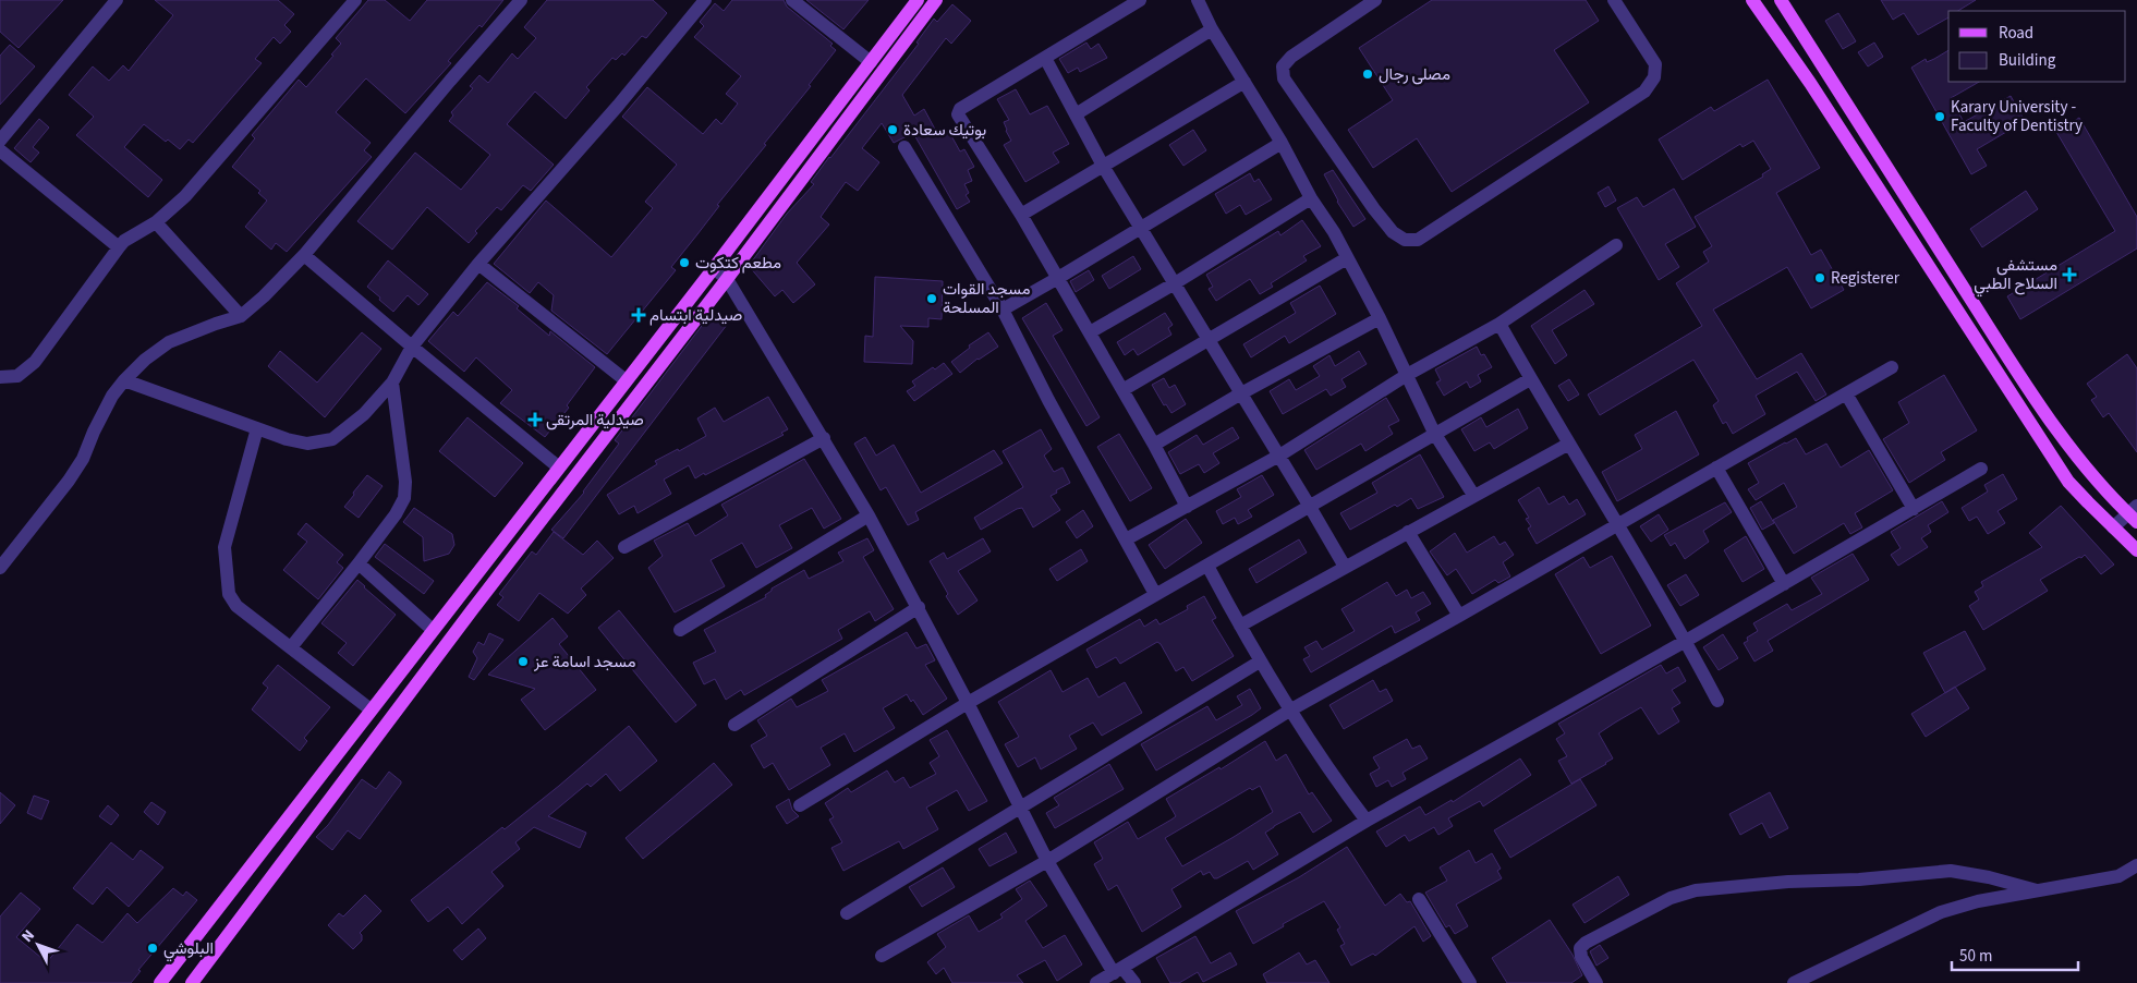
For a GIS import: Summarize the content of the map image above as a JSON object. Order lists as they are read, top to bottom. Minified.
{"places":{"other":["مصلى رجال","Karary University - Faculty of Dentistry","بوتيك سعادة","مطعم كتكوت","Registerer","مسجد القوات المسلحة","مسجد اسامة عز","البلوشي"],"health":["مستشفى السلاح الطبي","صيدلية ابتسام","صيدلية المرتقى"]},"legend":["Road","Building"],"scale_bar":"50 m","north":"top left"}
